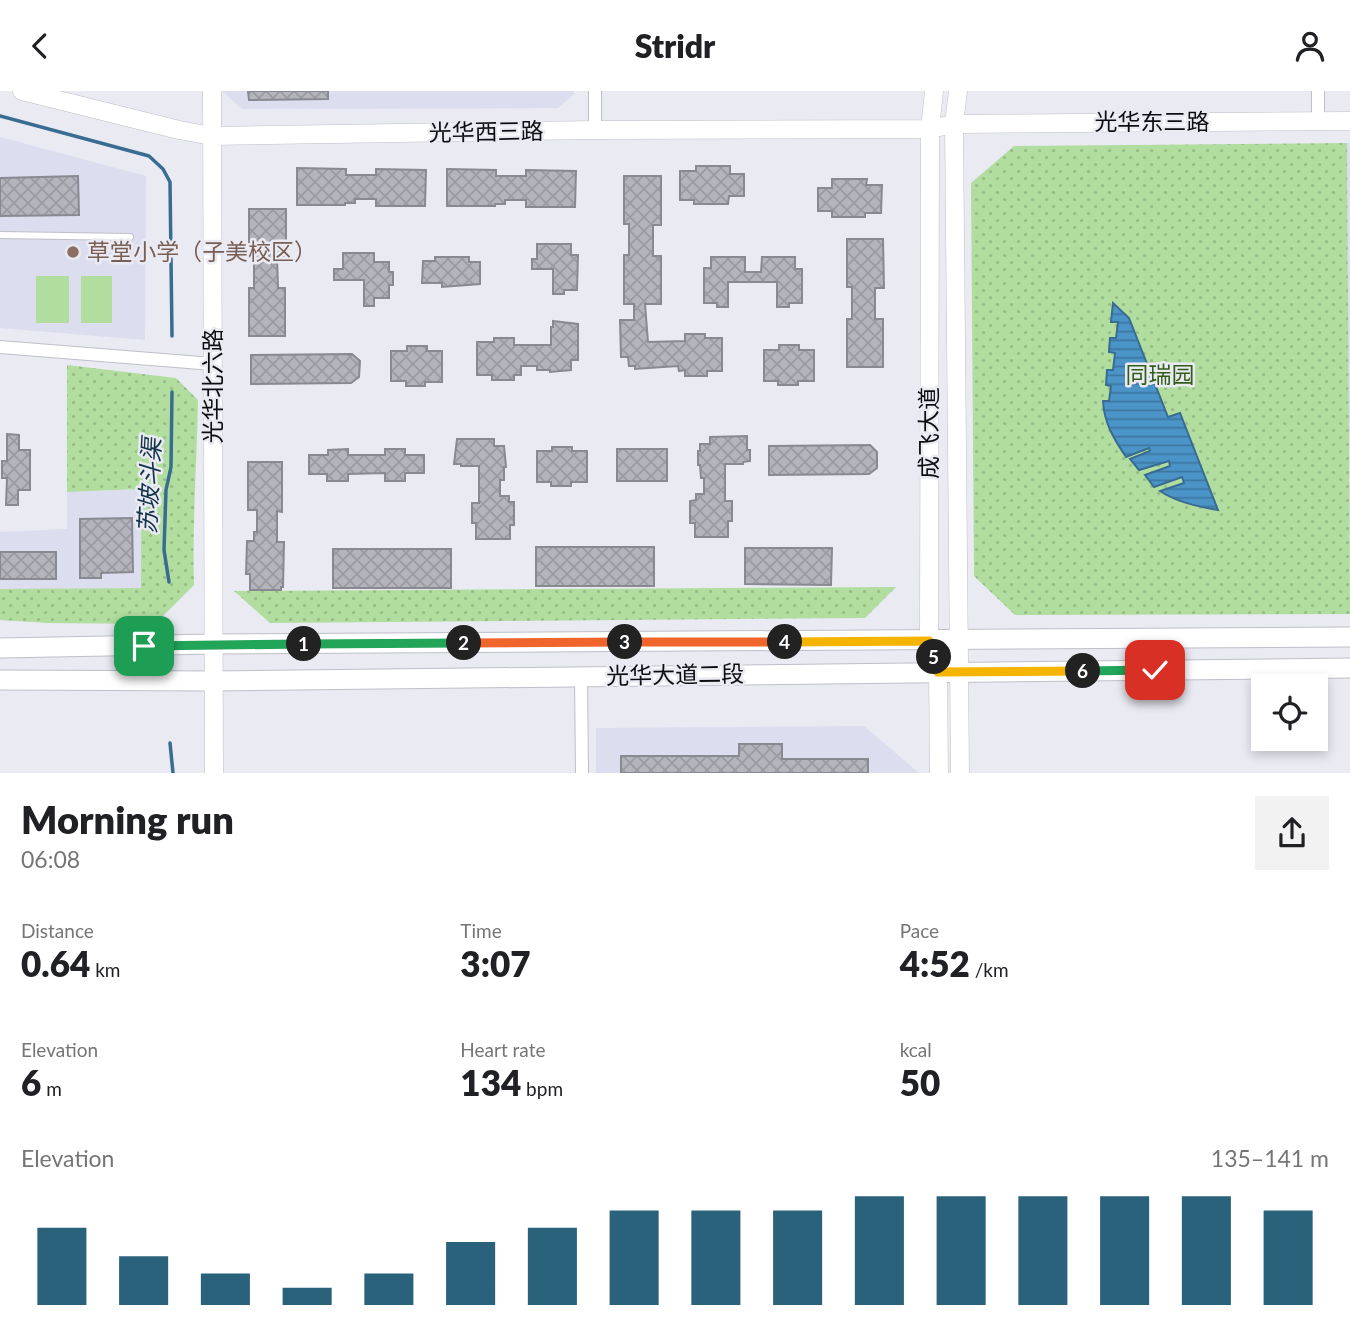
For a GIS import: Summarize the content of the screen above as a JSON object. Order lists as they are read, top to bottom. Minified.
{"streets":{"main road":["光华大道二段"],"street":["光华东三路","光华西三路","光华北六路","成飞大道"]},"crossings":[["光华东三路","光华西三路"],["光华东三路","成飞大道"],["光华西三路","光华北六路"],["光华西三路","成飞大道"],["光华北六路","光华大道二段"],["成飞大道","光华大道二段"]],"water":["苏坡斗渠"],"parks":["同瑞园"],"places":["草堂小学（子美校区）"],"page":{"header":"Stridr","pins":["3","4","2","1","5","6"],"heading":["Morning run","06:08"],"stats":[["Distance","0.64 km"],["Time","3:07"],["Pace","4:52 /km"],["Elevation","6 m"],["Heart rate","134 bpm"],["kcal","50"]],"chart":["Elevation","135–141 m"]}}
